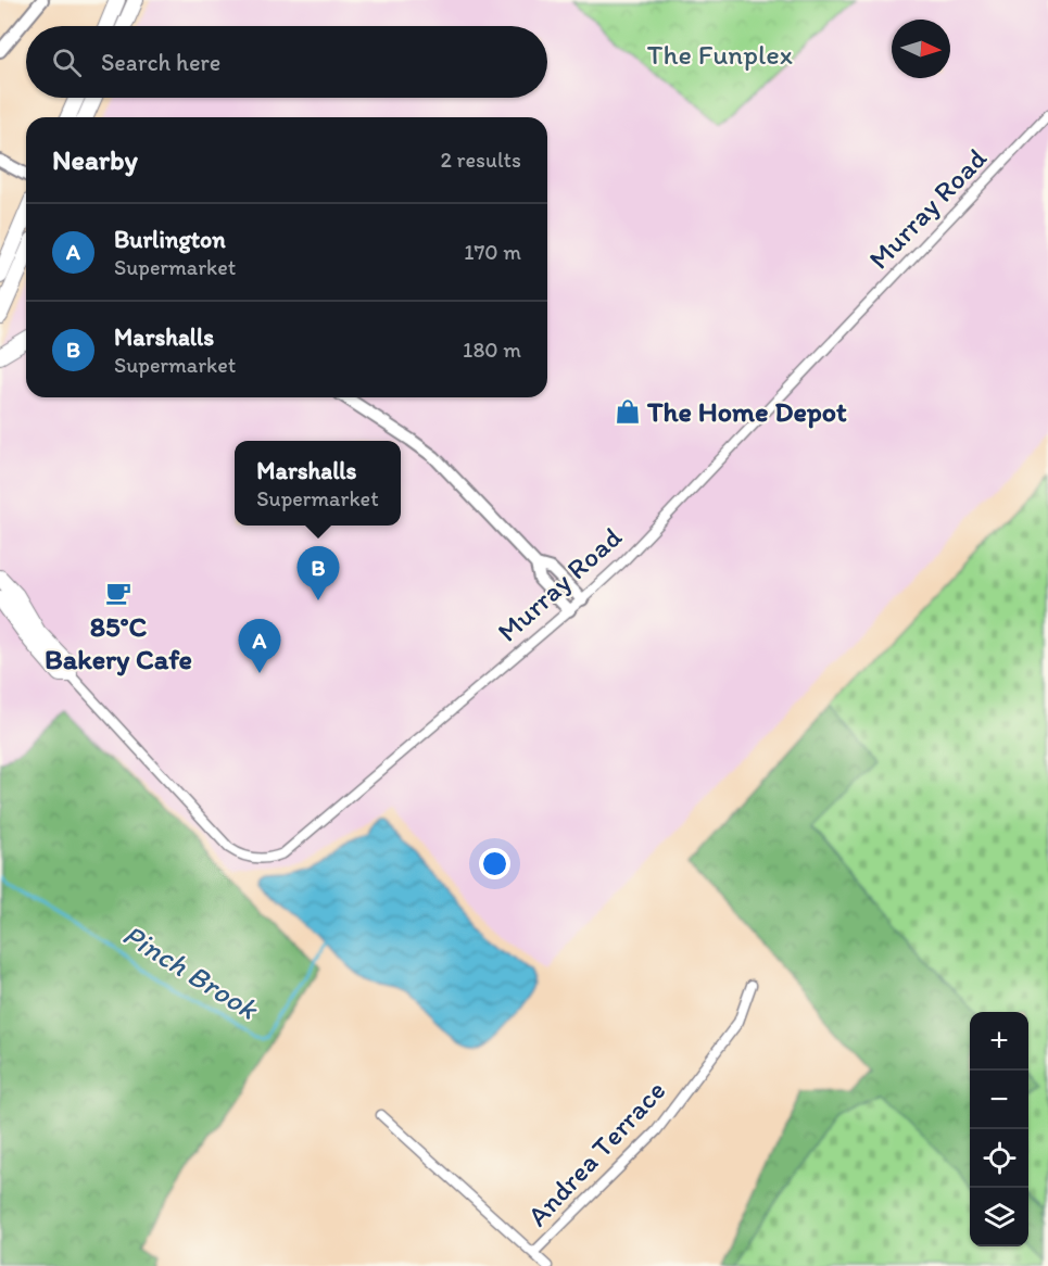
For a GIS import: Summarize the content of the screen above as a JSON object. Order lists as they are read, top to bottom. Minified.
{"streets":{"street":["Murray Road","Andrea Terrace"]},"water":["Pinch Brook"],"parks":["The Funplex"],"places":{"shop":["The Home Depot"],"cafe":["85°C Bakery Cafe"]},"north":"right","page":{"search":"Search here","heading":["Nearby","2 results"],"list":[{"mark":"A","name":"Burlington","note":"Supermarket","value":"170 m"},{"mark":"B","name":"Marshalls","note":"Supermarket","value":"180 m"}],"popup":["Marshalls","Supermarket"],"pins":["B","A"],"map_buttons":["+","−"]}}
